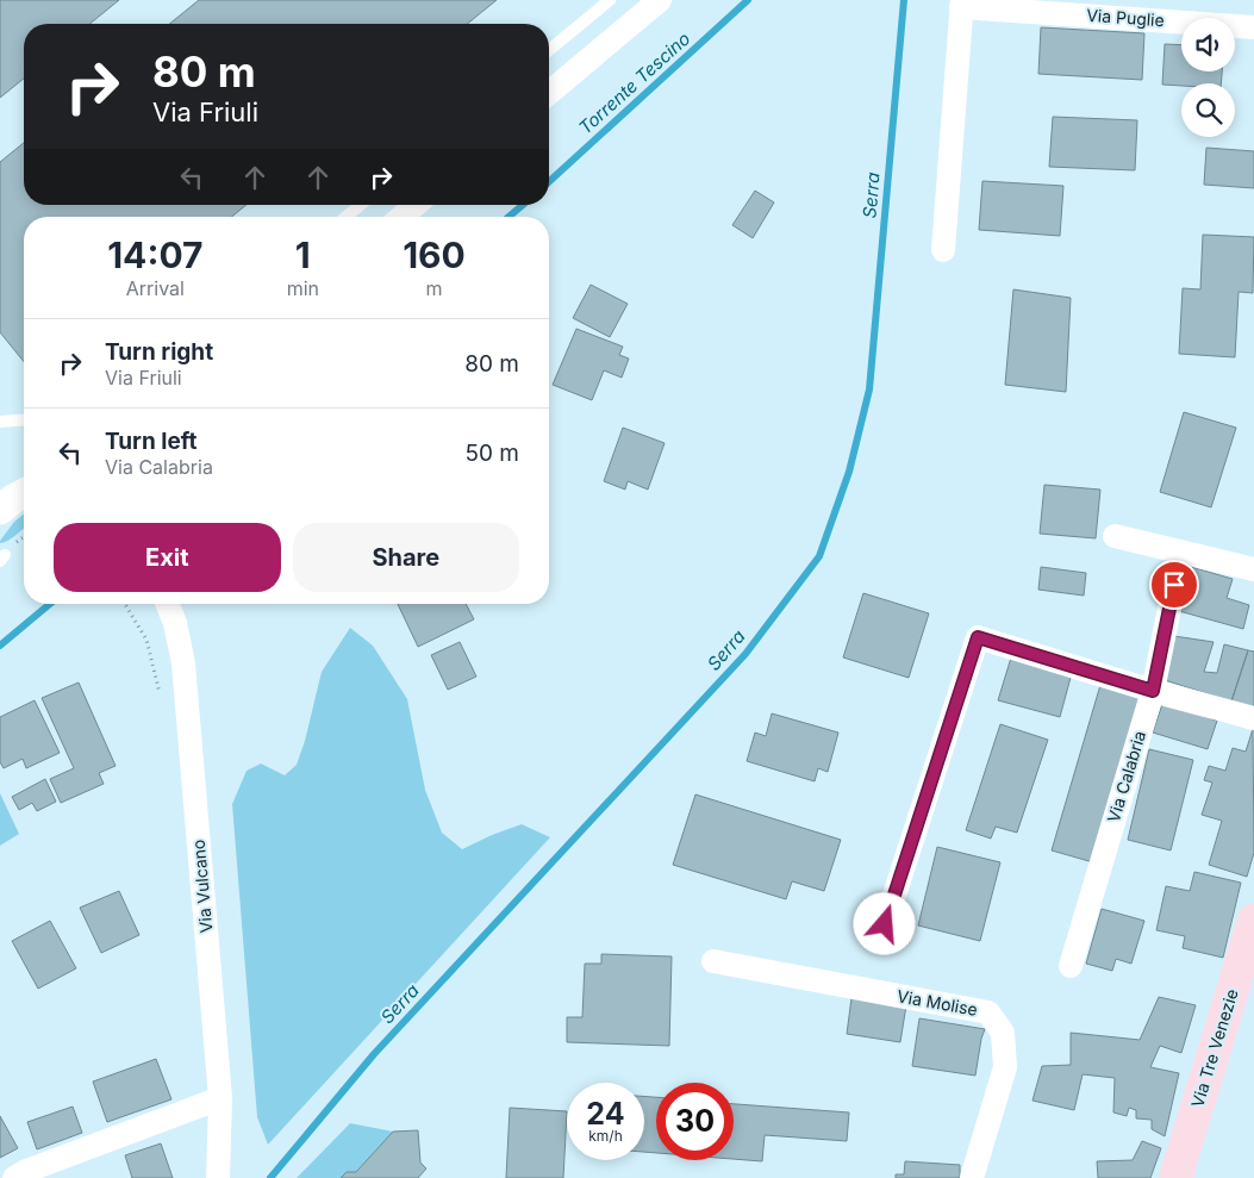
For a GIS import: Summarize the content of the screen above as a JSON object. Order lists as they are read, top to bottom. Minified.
{"streets":{"main road":["Via Tre Venezie"],"street":["Via Puglie","Via Calabria","Via Vulcano","Via Molise"]},"water":["Torrente Tescino","Serra"],"page":{"turn":["80 m","Via Friuli"],"eta":["14:07","Arrival","1","min","160","m"],"list":[{"name":"Turn right","note":"Via Friuli","value":"80 m"},{"name":"Turn left","note":"Via Calabria","value":"50 m"}],"buttons":["Exit","Share"],"speed":"24 km/h","limit":"30"}}
